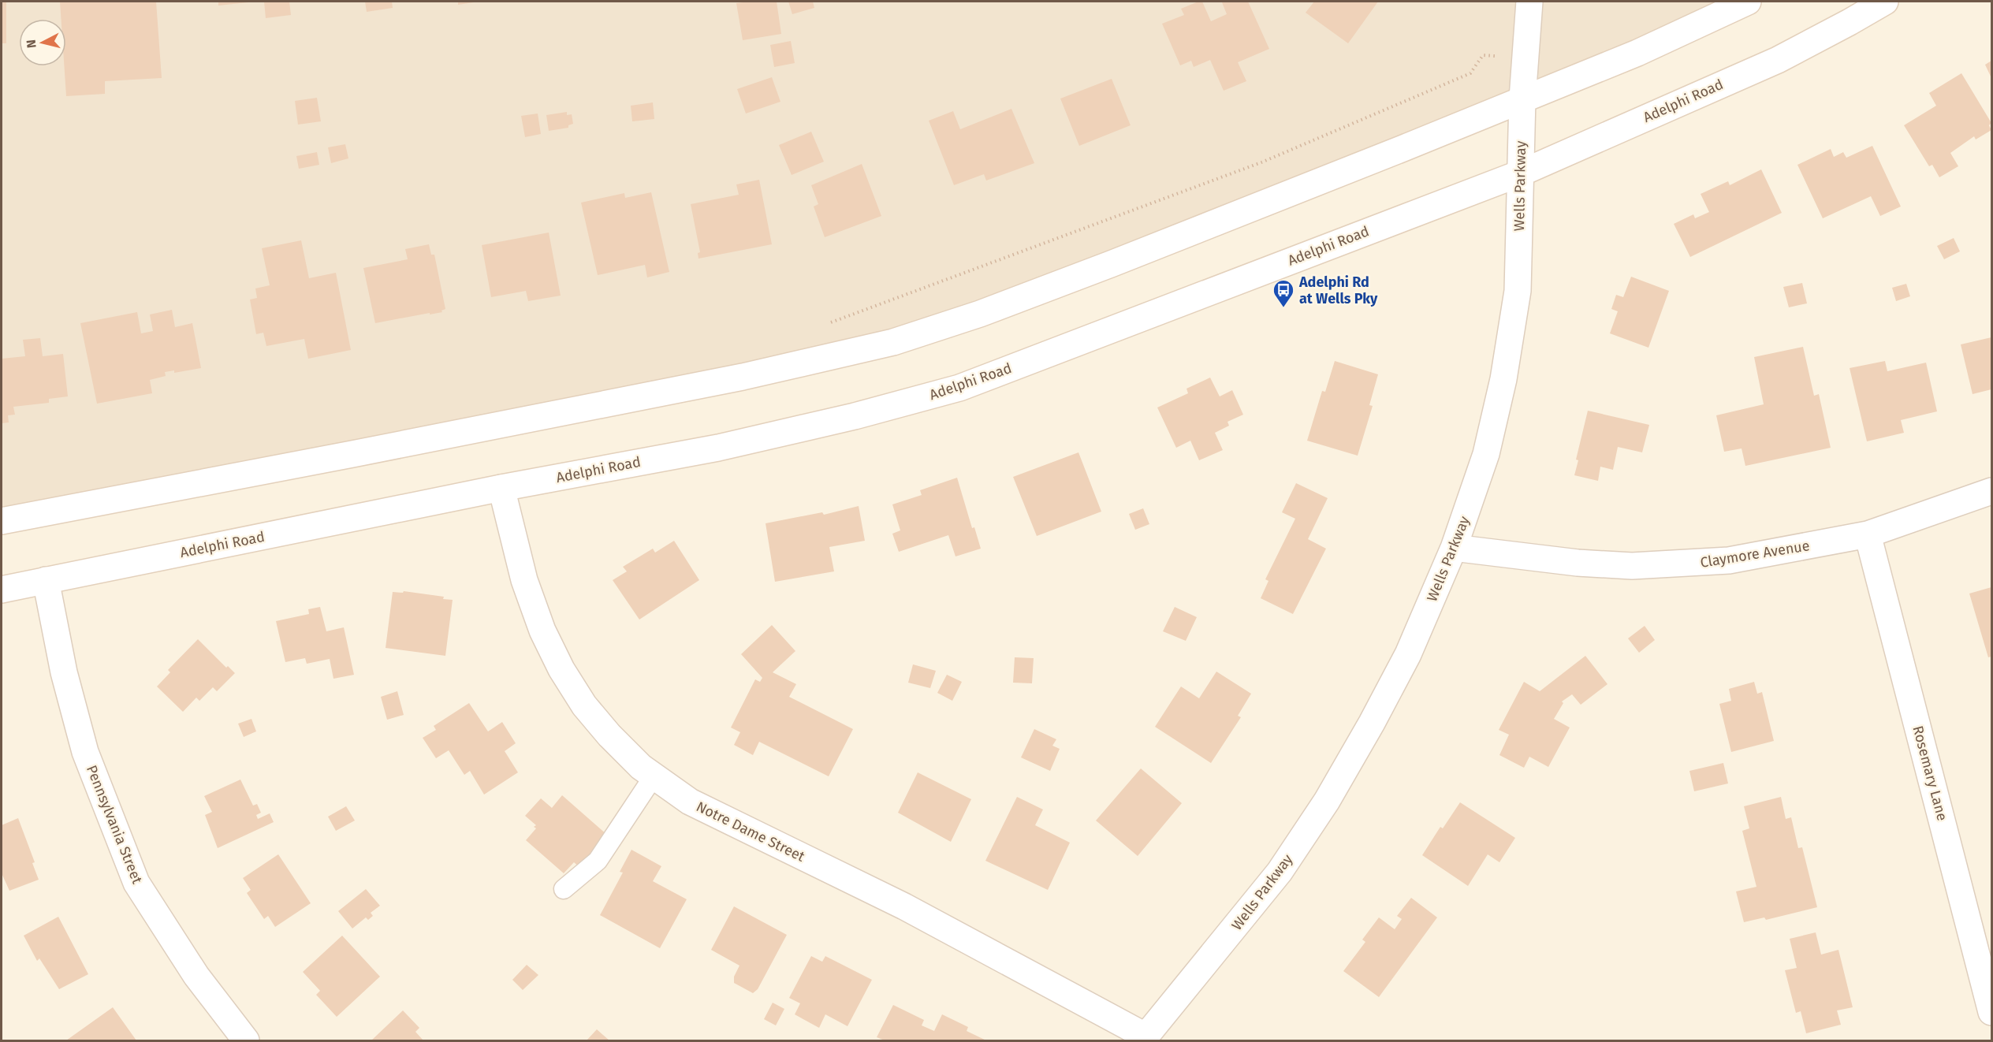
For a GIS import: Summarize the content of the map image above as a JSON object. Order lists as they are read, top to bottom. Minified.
{"streets":{"main road":["Adelphi Road","Wells Parkway","Claymore Avenue","Rosemary Lane","Pennsylvania Street","Notre Dame Street"]},"crossings":[["Adelphi Road","Wells Parkway"],["Adelphi Road","Pennsylvania Street"],["Adelphi Road","Notre Dame Street"],["Wells Parkway","Claymore Avenue"],["Wells Parkway","Notre Dame Street"],["Claymore Avenue","Rosemary Lane"]],"places":{"bus stop":["Adelphi Rd at Wells Pky"]},"north":"left"}
